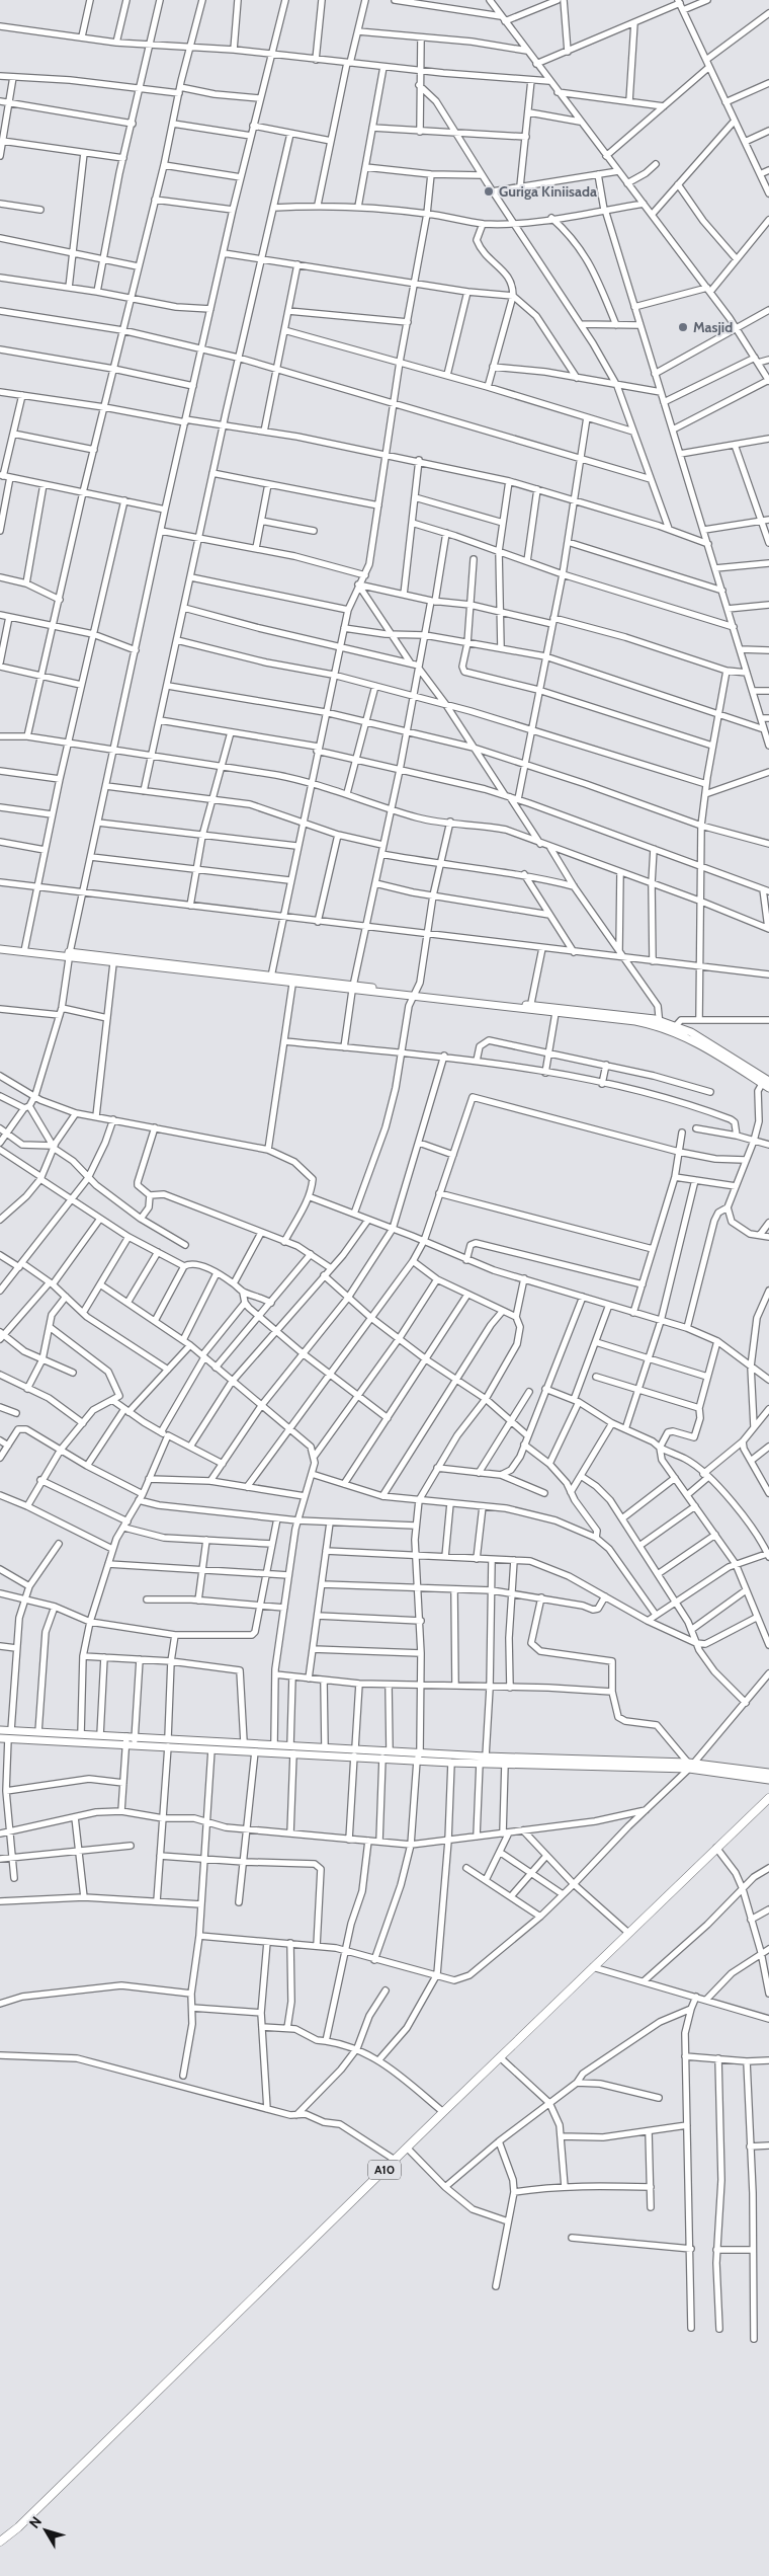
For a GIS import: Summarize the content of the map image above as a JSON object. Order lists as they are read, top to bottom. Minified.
{"streets":{"highway":["A10"]},"places":["Guriga Kiniisada","Masjid"],"north":"top left"}
